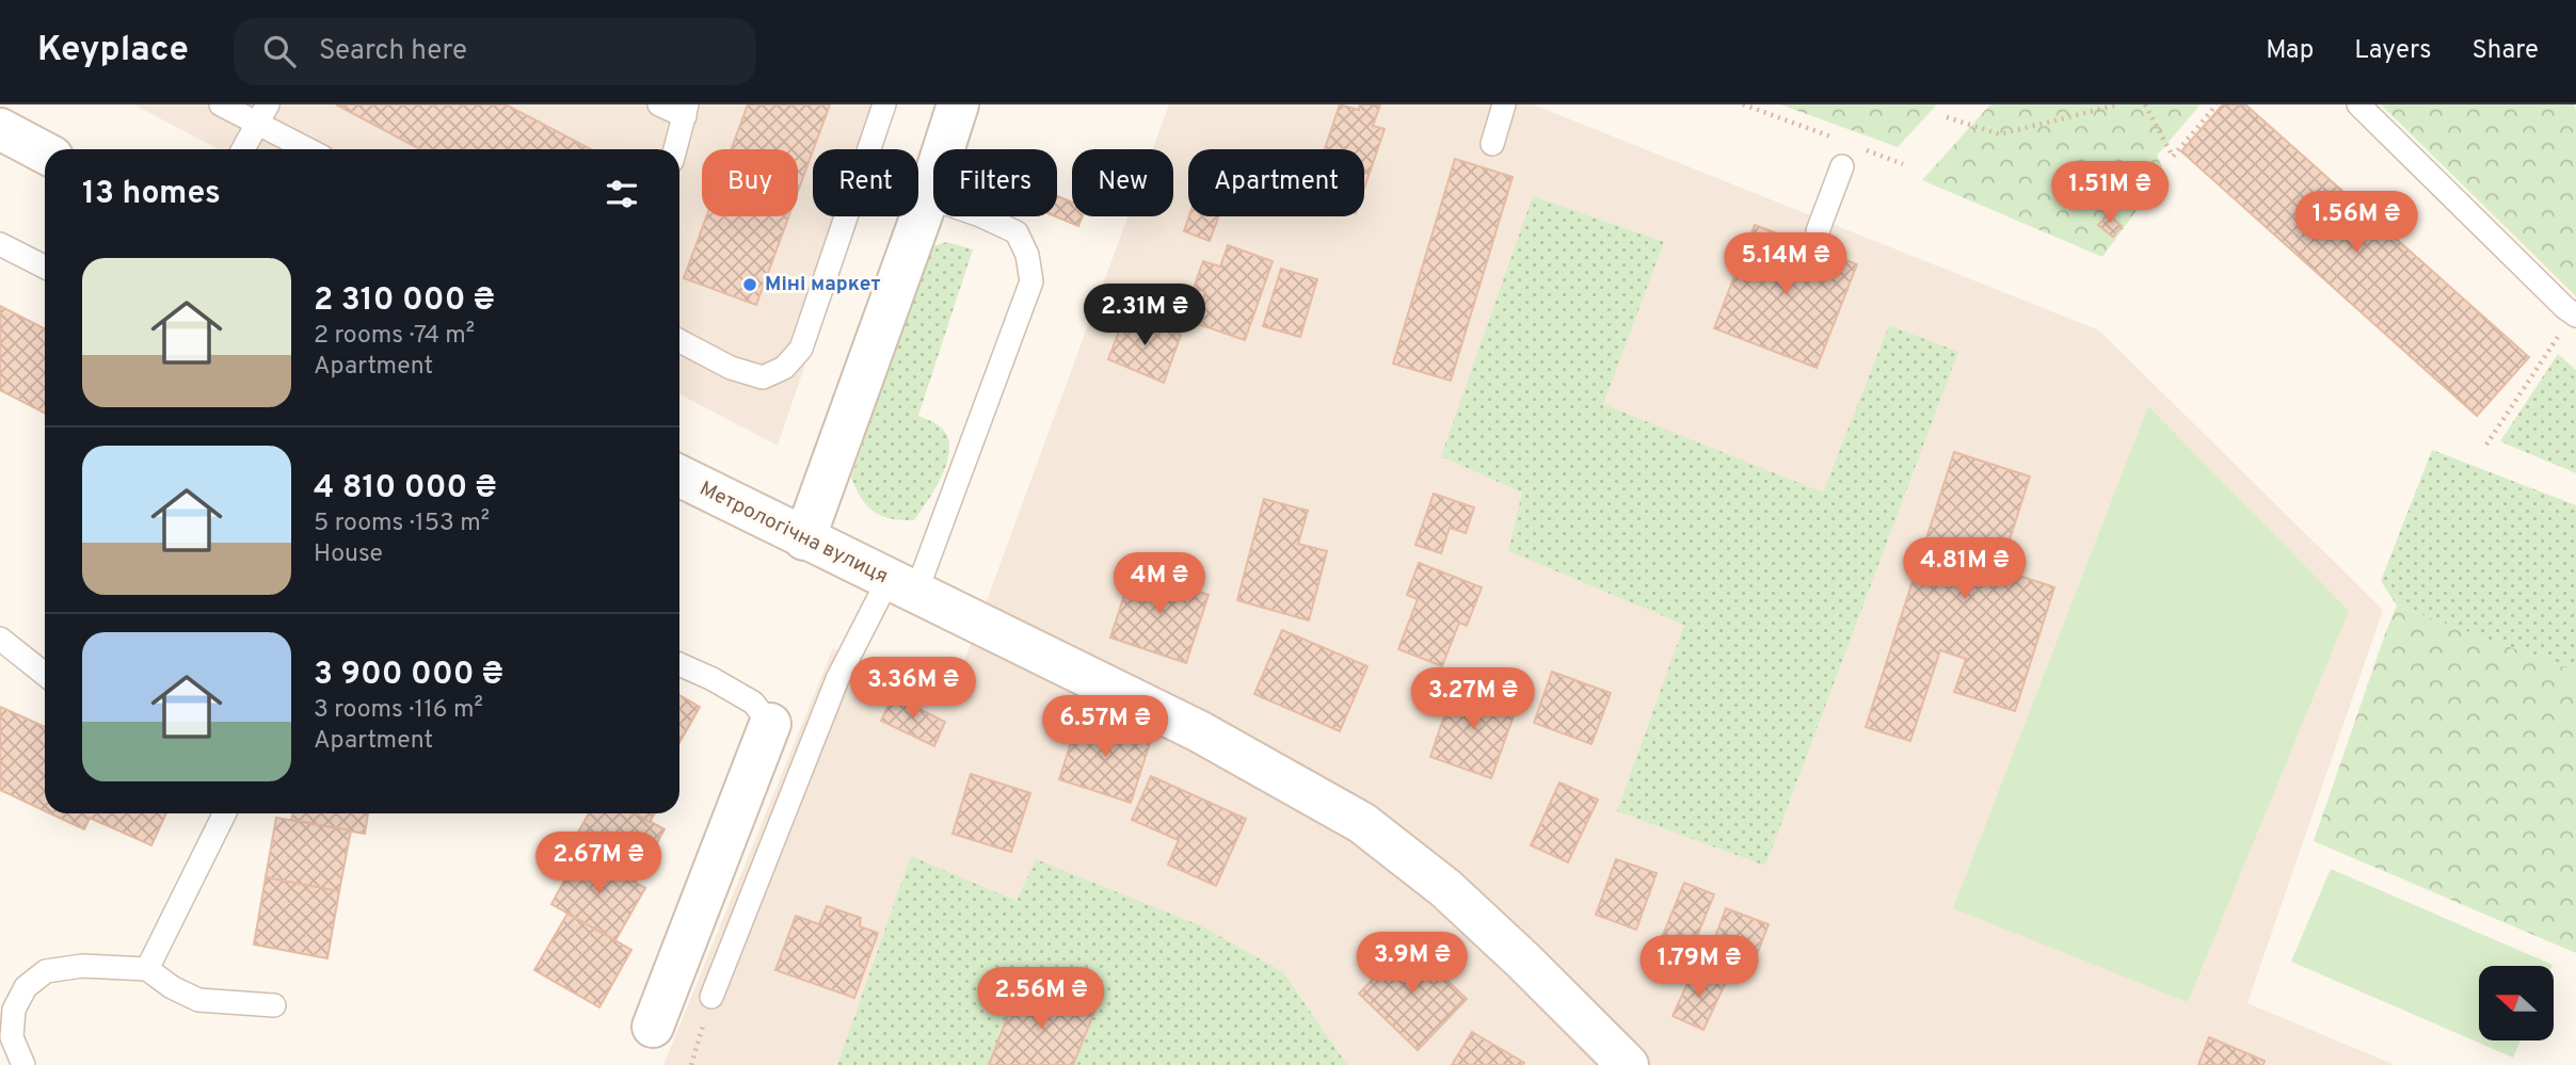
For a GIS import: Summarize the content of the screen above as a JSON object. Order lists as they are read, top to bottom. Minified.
{"streets":{"street":["Метрологічна вулиця"]},"places":["Міні маркет"],"north":"left","page":{"header":"Keyplace","search":"Search here","nav":["Map","Layers","Share"],"chip":["Buy","Rent","Filters","New","Apartment"],"heading":"13 homes","price":["1.51M ₴","1.56M ₴","5.14M ₴","2.31M ₴","4.81M ₴","4M ₴","3.36M ₴","3.27M ₴","6.57M ₴","2.67M ₴","3.9M ₴","1.79M ₴","2.56M ₴"],"list":[{"name":"2 310 000 ₴","note":"2 rooms · 74 m² · Apartment"},{"name":"4 810 000 ₴","note":"5 rooms · 153 m² · House"},{"name":"3 900 000 ₴","note":"3 rooms · 116 m² · Apartment"}]}}
